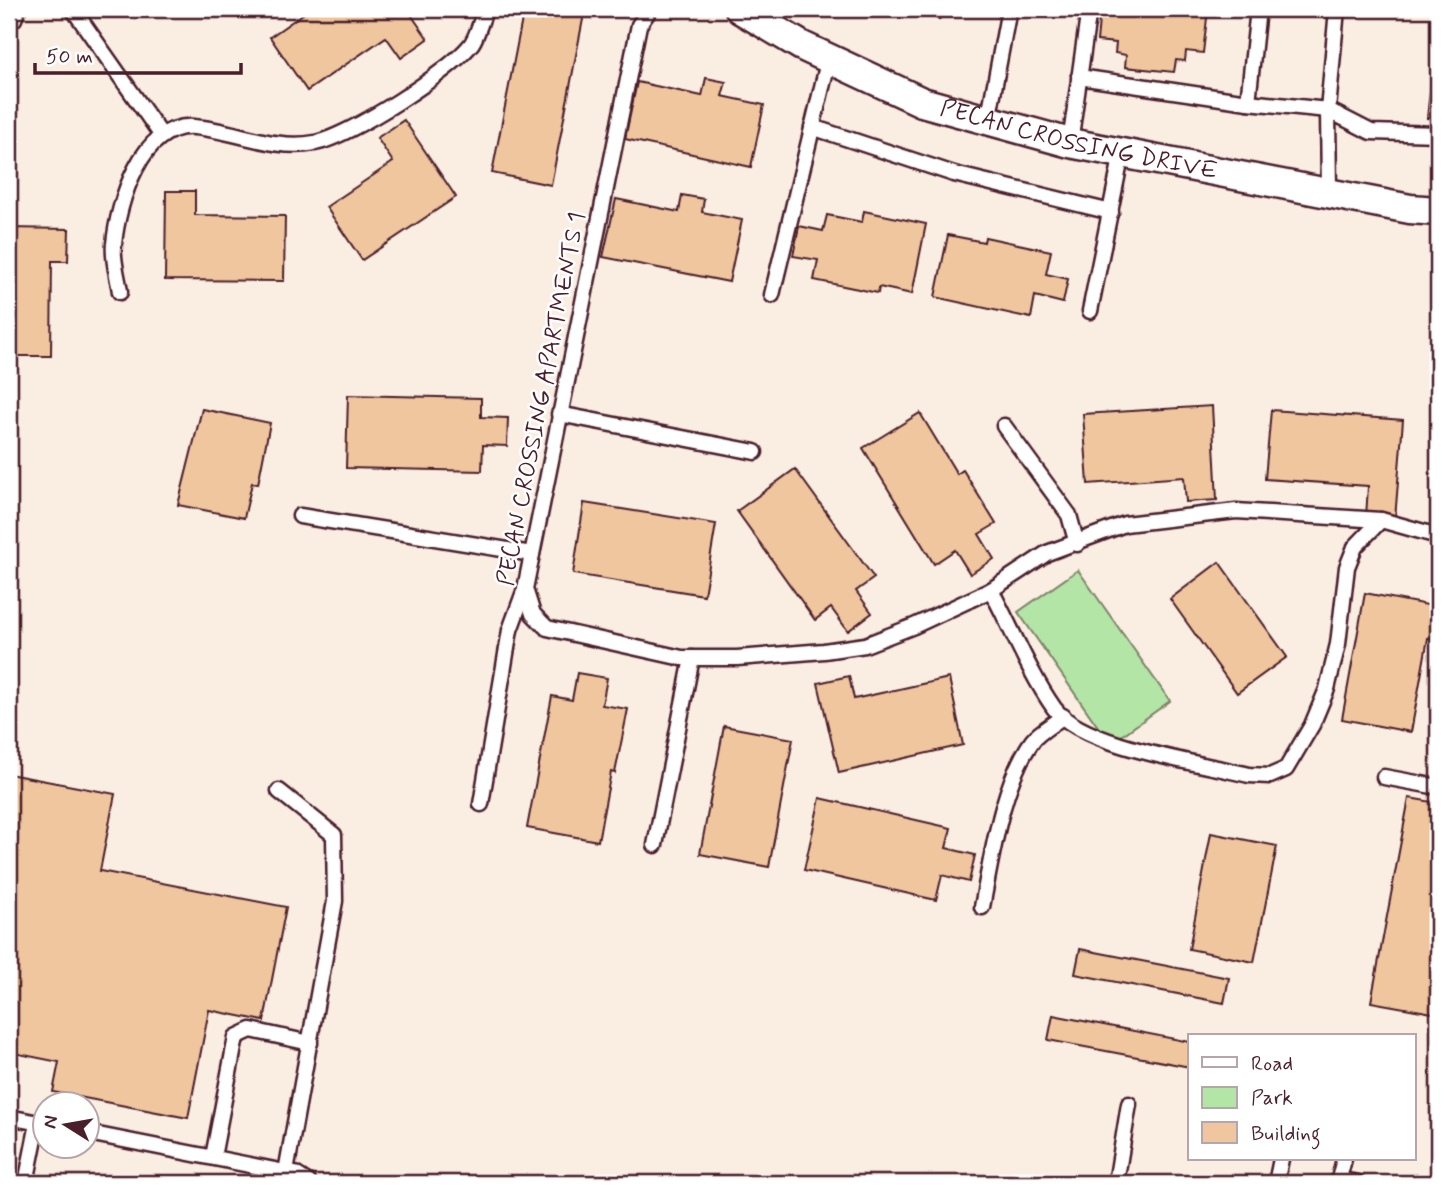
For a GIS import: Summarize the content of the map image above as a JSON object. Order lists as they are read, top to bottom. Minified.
{"streets":{"street":["PECAN CROSSING DRIVE"],"lane":["PECAN CROSSING APARTMENTS 1"]},"legend":["Road","Park","Building"],"scale_bar":"50 m","north":"left"}
